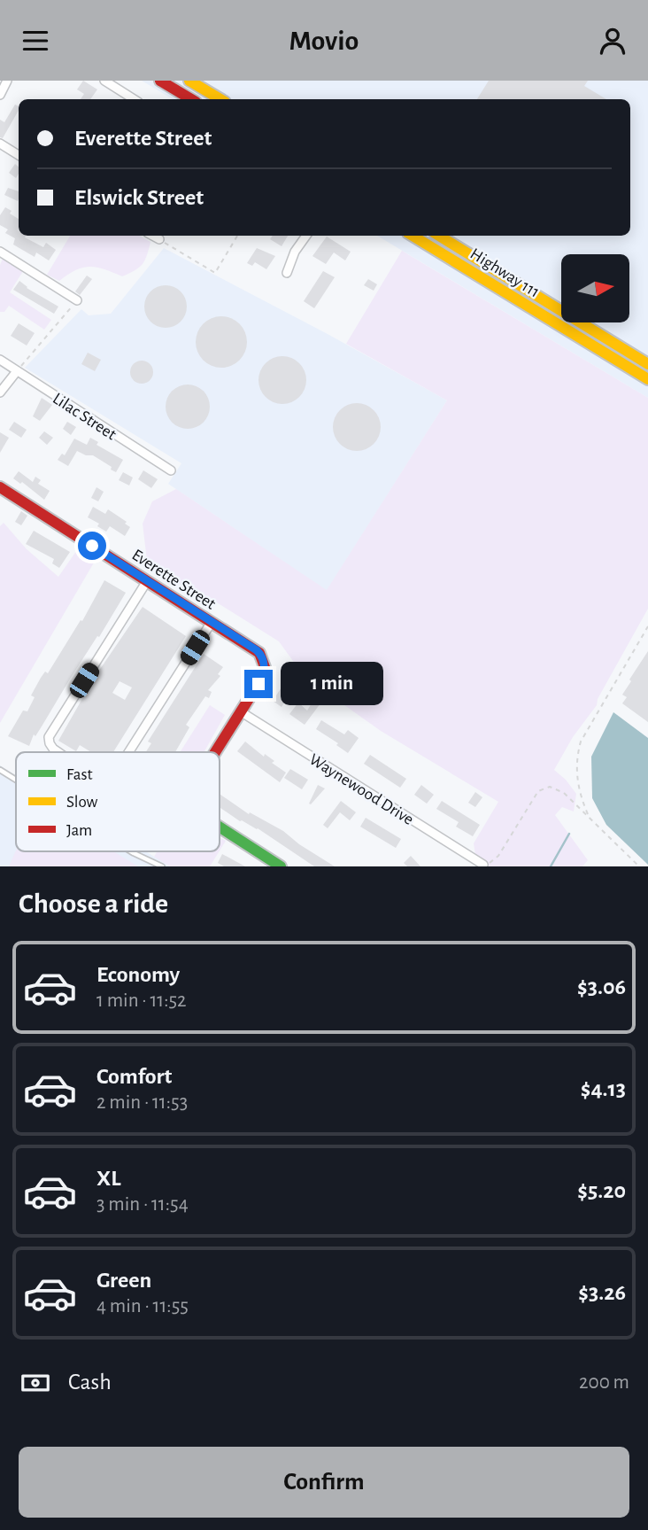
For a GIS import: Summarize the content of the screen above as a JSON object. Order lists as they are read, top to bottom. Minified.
{"streets":{"main road":["Highway 111","Everette Street"],"street":["Lilac Street","Waynewood Drive"]},"crossings":[["Everette Street","Waynewood Drive"]],"legend":["Fast","Slow","Jam"],"north":"right","page":{"header":"Movio","banner":["Everette Street","Elswick Street"],"bubble":"1 min","heading":"Choose a ride","list":[{"name":"Economy","note":"1 min · 11:52","value":"$3.06"},{"name":"Comfort","note":"2 min · 11:53","value":"$4.13"},{"name":"XL","note":"3 min · 11:54","value":"$5.20"},{"name":"Green","note":"4 min · 11:55","value":"$3.26"}],"pay":["Cash","200 m"],"buttons":"Confirm"}}
